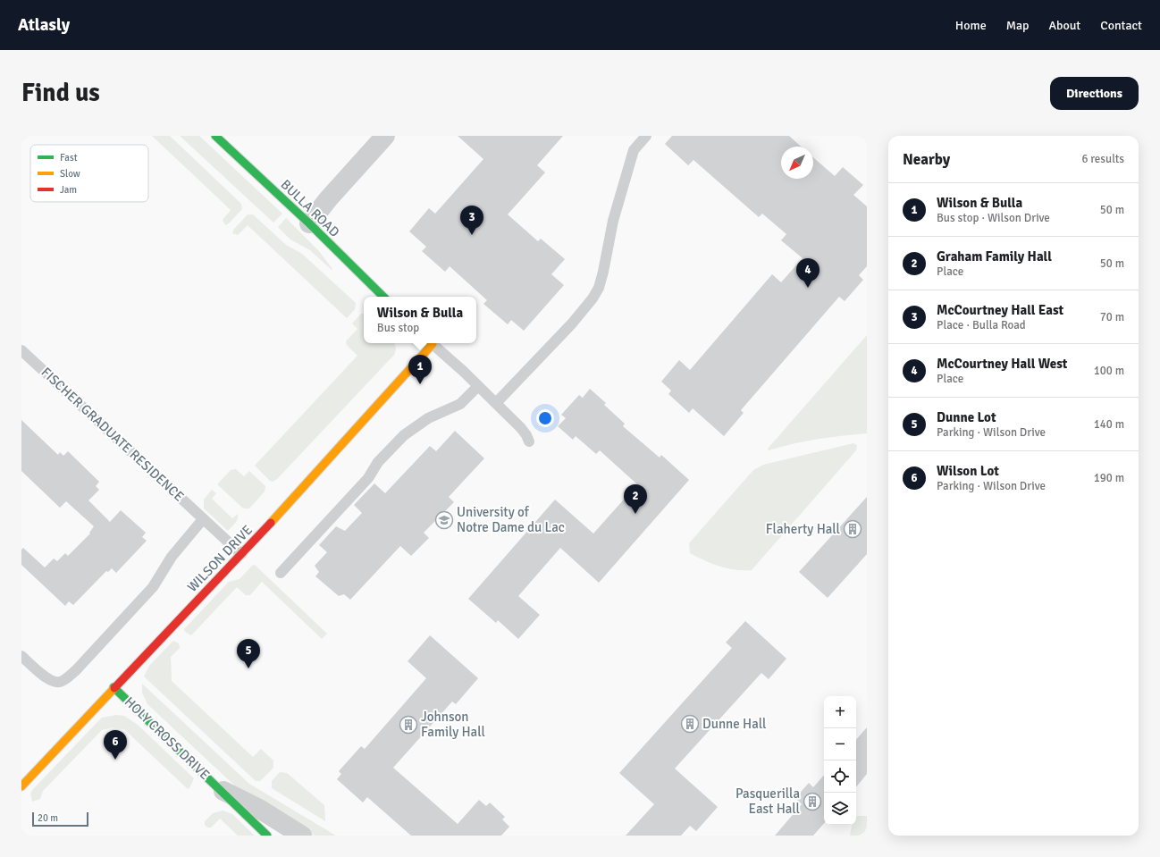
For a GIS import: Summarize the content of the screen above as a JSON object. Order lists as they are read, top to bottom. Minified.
{"streets":{"street":["BULLA ROAD","WILSON DRIVE","HOLY CROSS DRIVE"],"lane":["FISCHER GRADUATE RESIDENCE"]},"crossings":[["FISCHER GRADUATE RESIDENCE","WILSON DRIVE"],["WILSON DRIVE","HOLY CROSS DRIVE"]],"places":{"school or university":["University of Notre Dame du Lac"],"building":["Flaherty Hall","Dunne Hall","Johnson Family Hall","Pasquerilla East Hall"]},"legend":["Fast","Slow","Jam"],"scale_bar":"20 m","north":"bottom left","page":{"header":"Atlasly","nav":["Home","Map","About","Contact"],"buttons":"Directions","title":"Find us","heading":["Nearby","6 results"],"list":[{"mark":"1","name":"Wilson & Bulla","note":"Bus stop · Wilson Drive","value":"50 m"},{"mark":"2","name":"Graham Family Hall","note":"Place","value":"50 m"},{"mark":"3","name":"McCourtney Hall East","note":"Place · Bulla Road","value":"70 m"},{"mark":"4","name":"McCourtney Hall West","note":"Place","value":"100 m"},{"mark":"5","name":"Dunne Lot","note":"Parking · Wilson Drive","value":"140 m"},{"mark":"6","name":"Wilson Lot","note":"Parking · Wilson Drive","value":"190 m"}],"pins":["3","4","1","2","5","6"],"popup":["Wilson & Bulla","Bus stop"],"map_buttons":["+","−"],"scale":"20 m"}}
